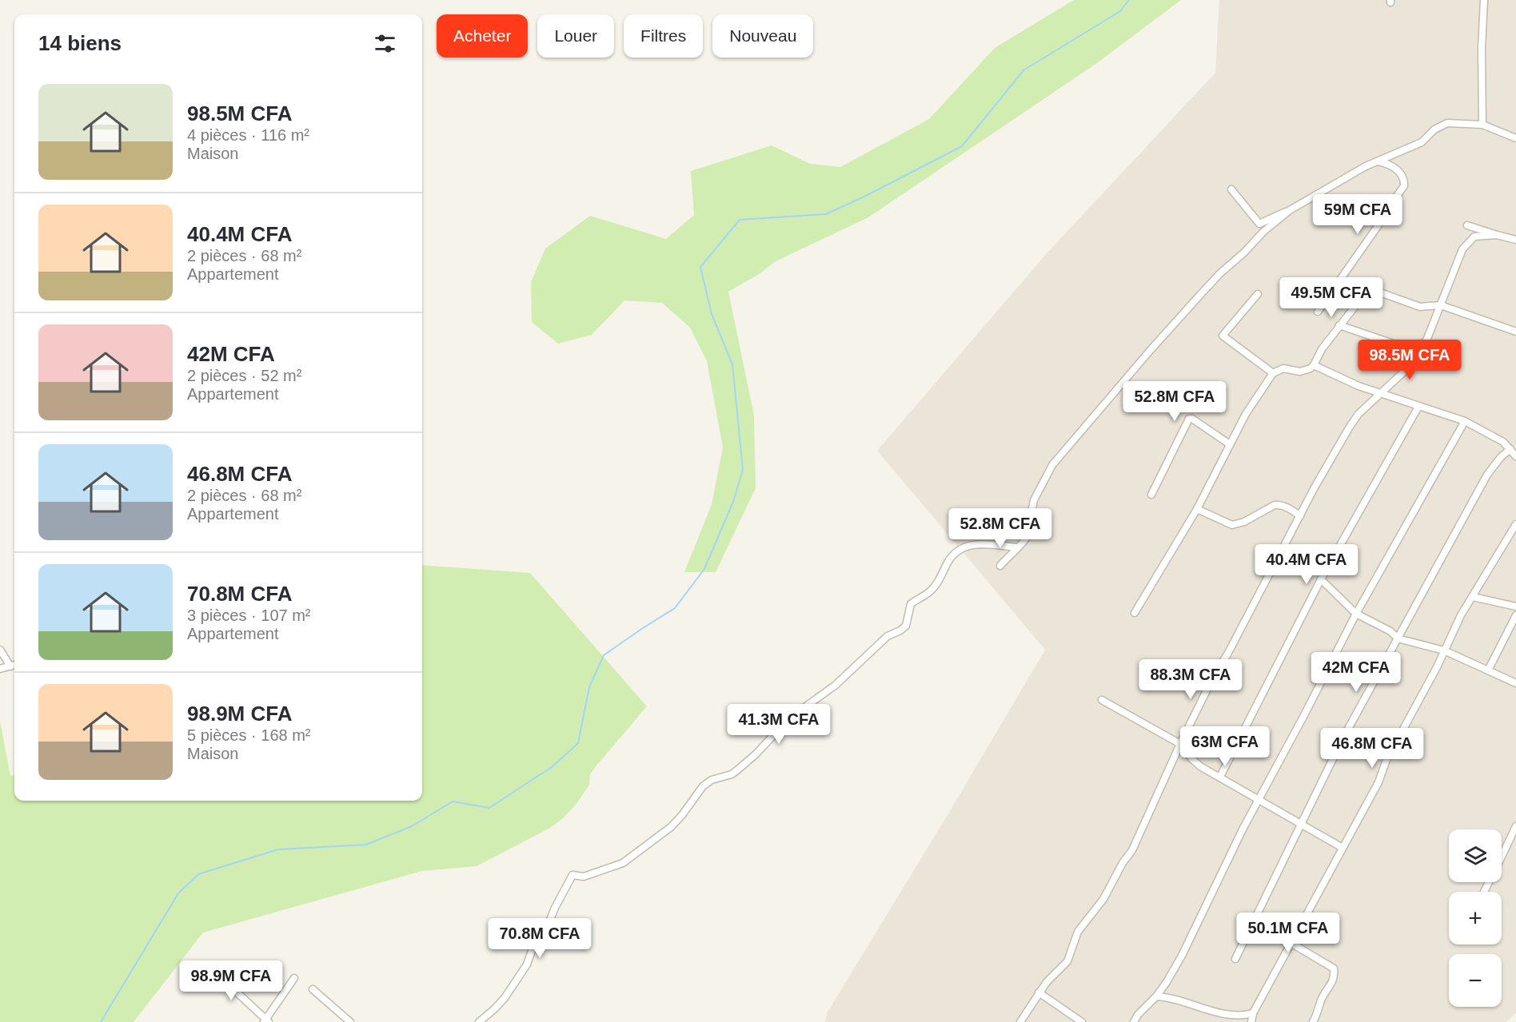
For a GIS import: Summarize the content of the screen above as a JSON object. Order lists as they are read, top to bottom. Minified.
{"page":{"chip":["Acheter","Louer","Filtres","Nouveau"],"heading":"14 biens","list":[{"name":"98.5M CFA","note":"4 pièces · 116 m² · Maison"},{"name":"40.4M CFA","note":"2 pièces · 68 m² · Appartement"},{"name":"42M CFA","note":"2 pièces · 52 m² · Appartement"},{"name":"46.8M CFA","note":"2 pièces · 68 m² · Appartement"},{"name":"70.8M CFA","note":"3 pièces · 107 m² · Appartement"},{"name":"98.9M CFA","note":"5 pièces · 168 m² · Maison"}],"price":["59M CFA","49.5M CFA","98.5M CFA","52.8M CFA","52.8M CFA","40.4M CFA","42M CFA","88.3M CFA","41.3M CFA","63M CFA","46.8M CFA","50.1M CFA","70.8M CFA","98.9M CFA"],"map_buttons":["+","−"]}}
